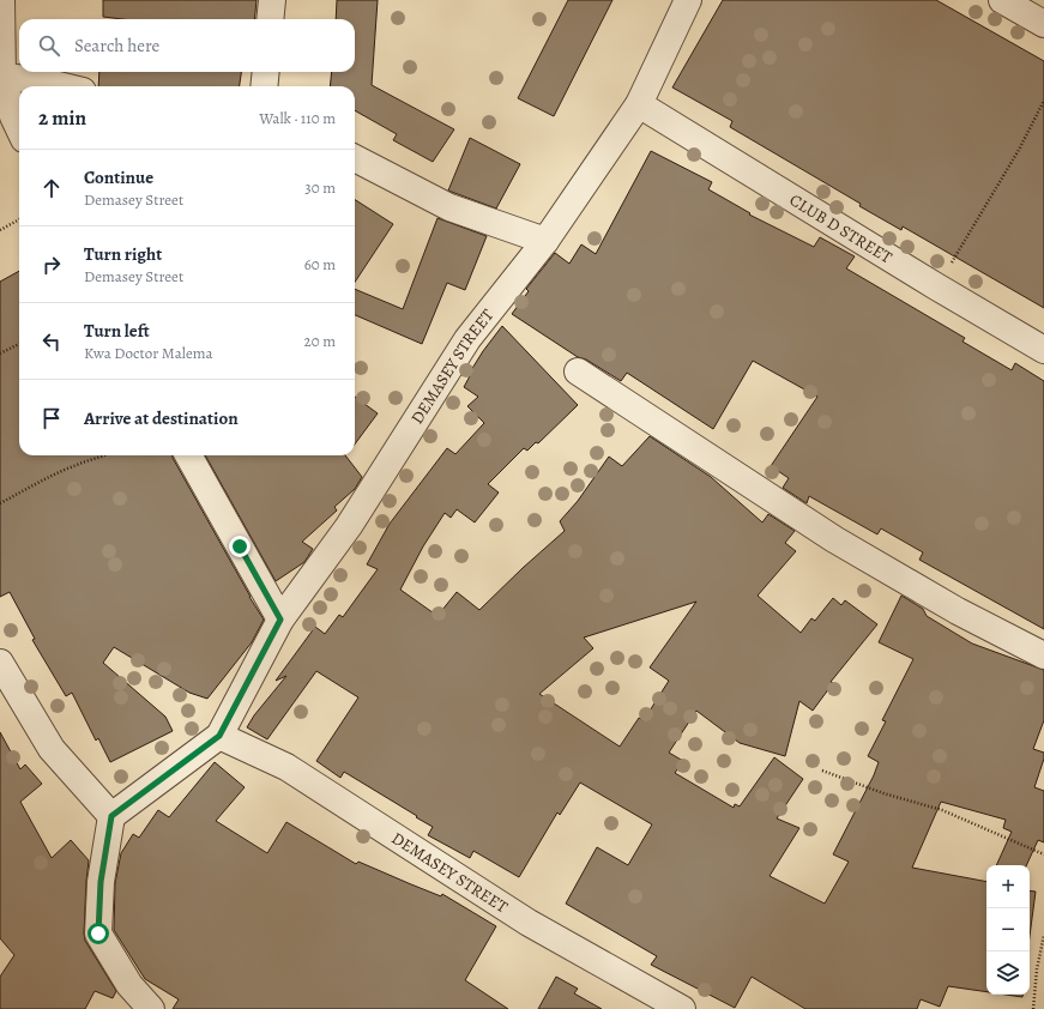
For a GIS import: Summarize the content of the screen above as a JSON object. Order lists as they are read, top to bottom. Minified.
{"streets":{"street":["CLUB D STREET","DEMASEY STREET"]},"crossings":[["CLUB D STREET","DEMASEY STREET"]],"page":{"search":"Search here","heading":["2 min","Walk · 110 m"],"list":[["Continue","Demasey Street","30 m"],["Turn right","Demasey Street","60 m"],["Turn left","Kwa Doctor Malema","20 m"],"Arrive at destination"],"map_buttons":["+","−"]}}
